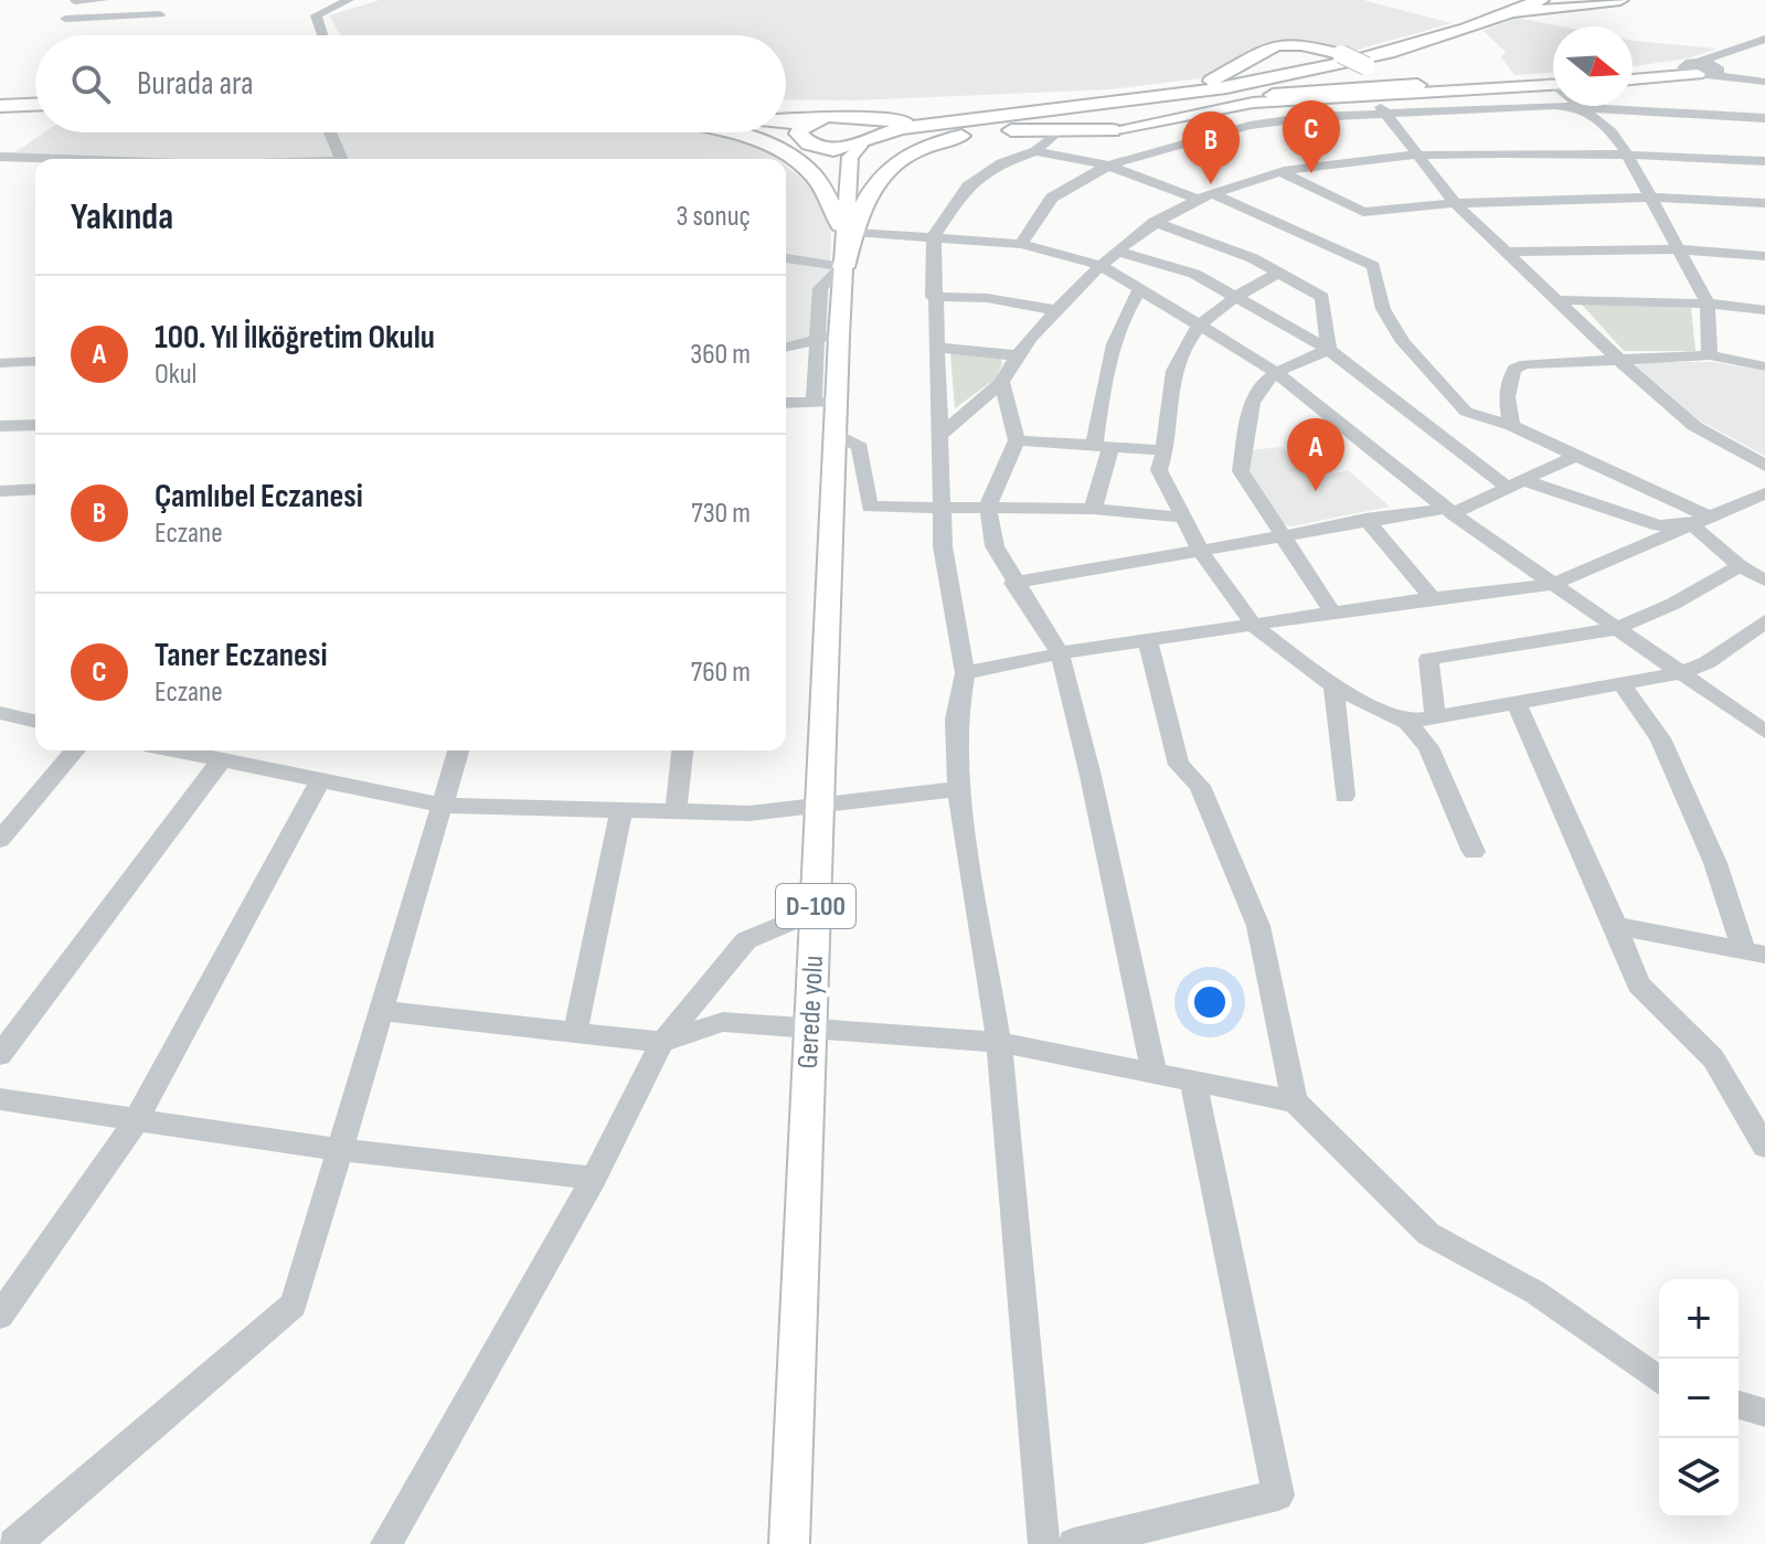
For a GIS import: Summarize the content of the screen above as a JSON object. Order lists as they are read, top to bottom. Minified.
{"streets":{"main road":["D-100","Gerede yolu"]},"north":"right","page":{"search":"Burada ara","pins":["C","B","A"],"heading":["Yakında","3 sonuç"],"list":[{"mark":"A","name":"100. Yıl İlköğretim Okulu","note":"Okul","value":"360 m"},{"mark":"B","name":"Çamlıbel Eczanesi","note":"Eczane","value":"730 m"},{"mark":"C","name":"Taner Eczanesi","note":"Eczane","value":"760 m"}],"map_buttons":["+","−"]}}
